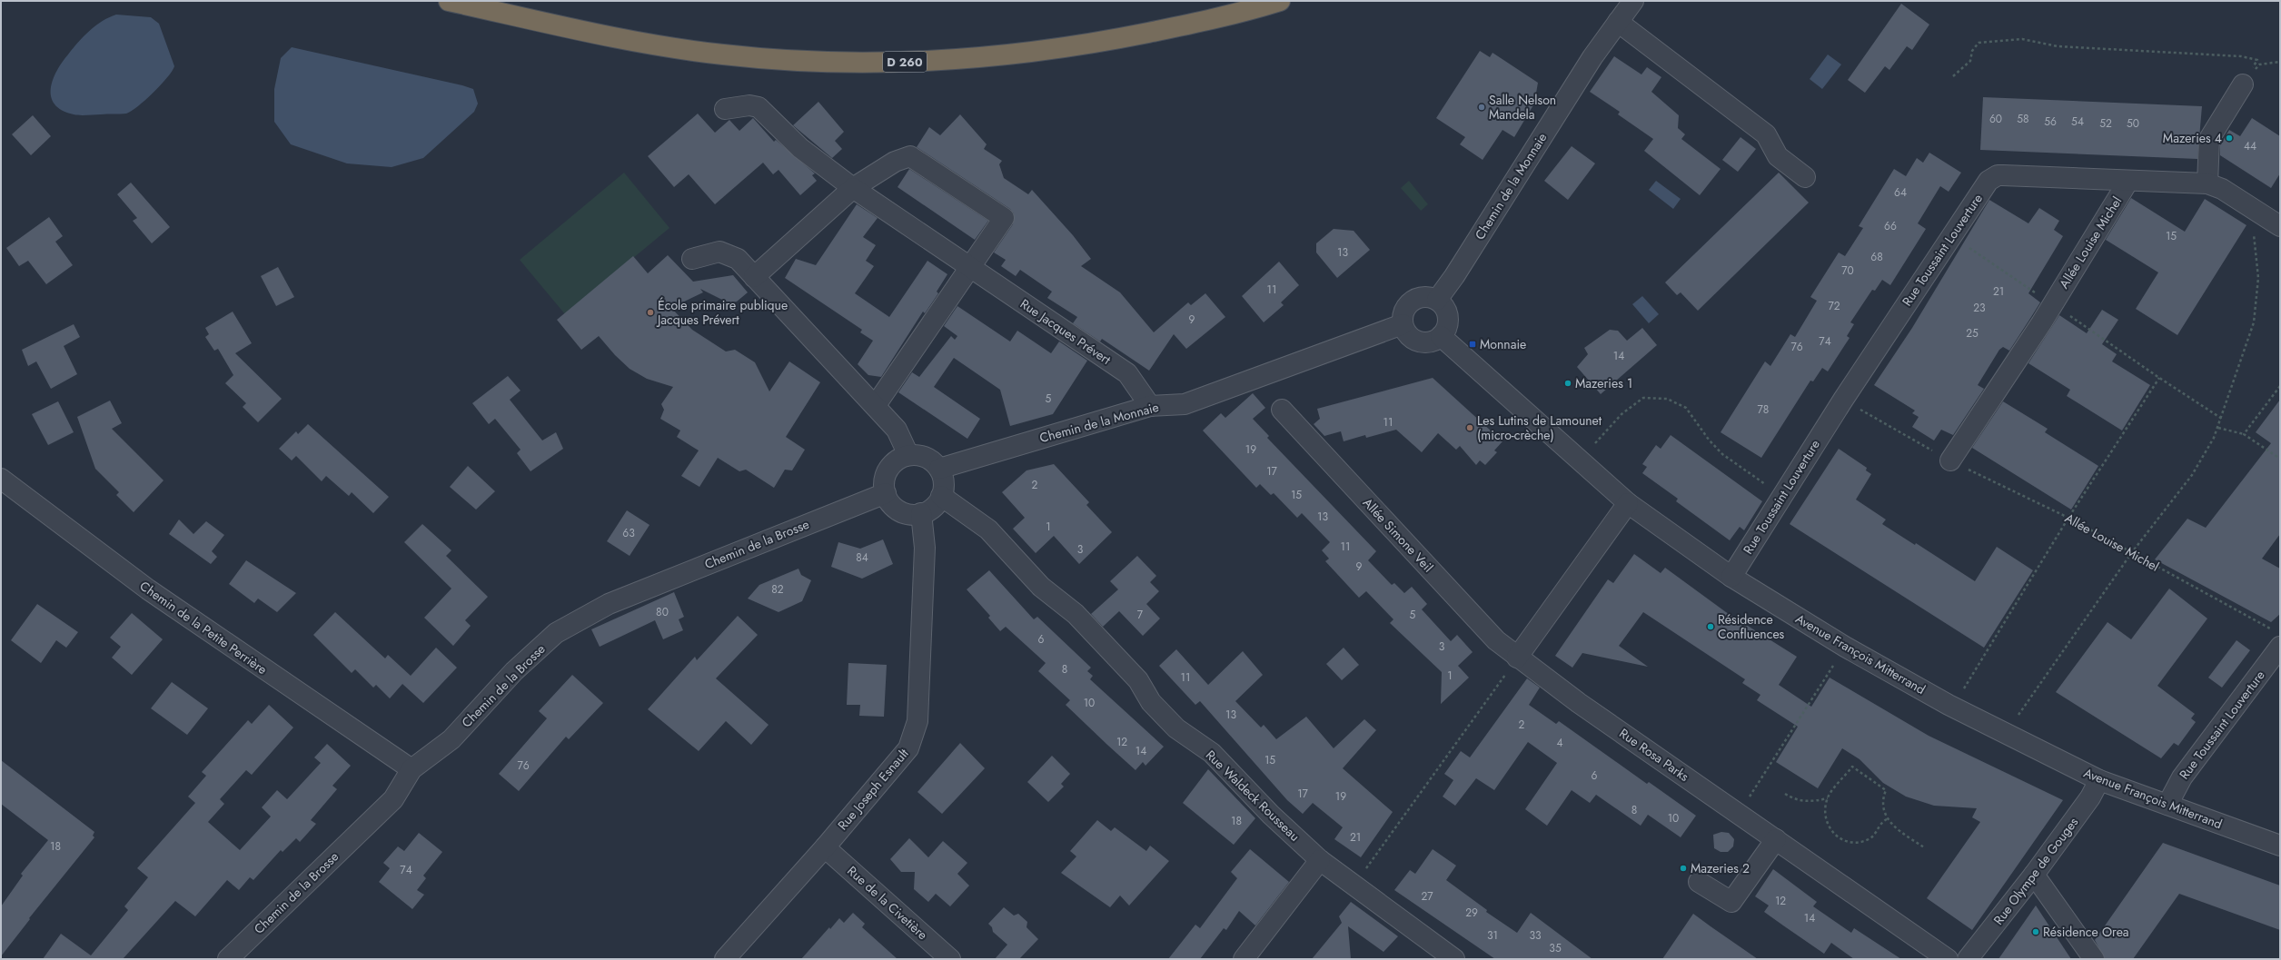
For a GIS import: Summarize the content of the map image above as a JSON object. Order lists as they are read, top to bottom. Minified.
{"streets":{"highway":["D 260"],"street":["Chemin de la Monnaie","Allée Louise Michel","Rue Toussaint Louverture","Rue Jacques Prévert","Allée Simone Veil","Chemin de la Brosse","Chemin de la Petite Perrière","Avenue François Mitterrand","Rue Rosa Parks","Rue Joseph Esnault","Rue Waldeck Rousseau","Rue Olympe de Gouges","Rue de la Civetière"]},"crossings":[["Chemin de la Monnaie","Rue Jacques Prévert"],["Chemin de la Monnaie","Chemin de la Brosse"],["Chemin de la Monnaie","Avenue François Mitterrand"],["Chemin de la Monnaie","Rue Joseph Esnault"],["Chemin de la Monnaie","Rue Waldeck Rousseau"],["Allée Louise Michel","Rue Toussaint Louverture"],["Rue Toussaint Louverture","Avenue François Mitterrand"],["Allée Simone Veil","Rue Rosa Parks"],["Chemin de la Brosse","Chemin de la Petite Perrière"],["Chemin de la Brosse","Rue Joseph Esnault"],["Chemin de la Brosse","Rue Waldeck Rousseau"],["Avenue François Mitterrand","Rue Olympe de Gouges"],["Rue Joseph Esnault","Rue Waldeck Rousseau"],["Rue Joseph Esnault","Rue de la Civetière"]],"places":{"other":["Salle Nelson Mandela","Mazeries 4","École primaire publique Jacques Prévert","Mazeries 1","Les Lutins de Lamounet (micro-crèche)","Résidence Confluences","Mazeries 2","Résidence Orea"],"transit":["Monnaie"]},"house_numbers":["60","58","56","54","52","50","44","64","66","15","13","68","70","11","21","72","23","9","25","74","76","14","5","78","11","19","17","2","15","13","1","63","11","3","84","9","82","80","7","5","6","3","8","1","11","10","13","2","12","4","14","15","76","6","17","19","8","10","18","21","18","74","27","12","29","14","31","33","35"]}
